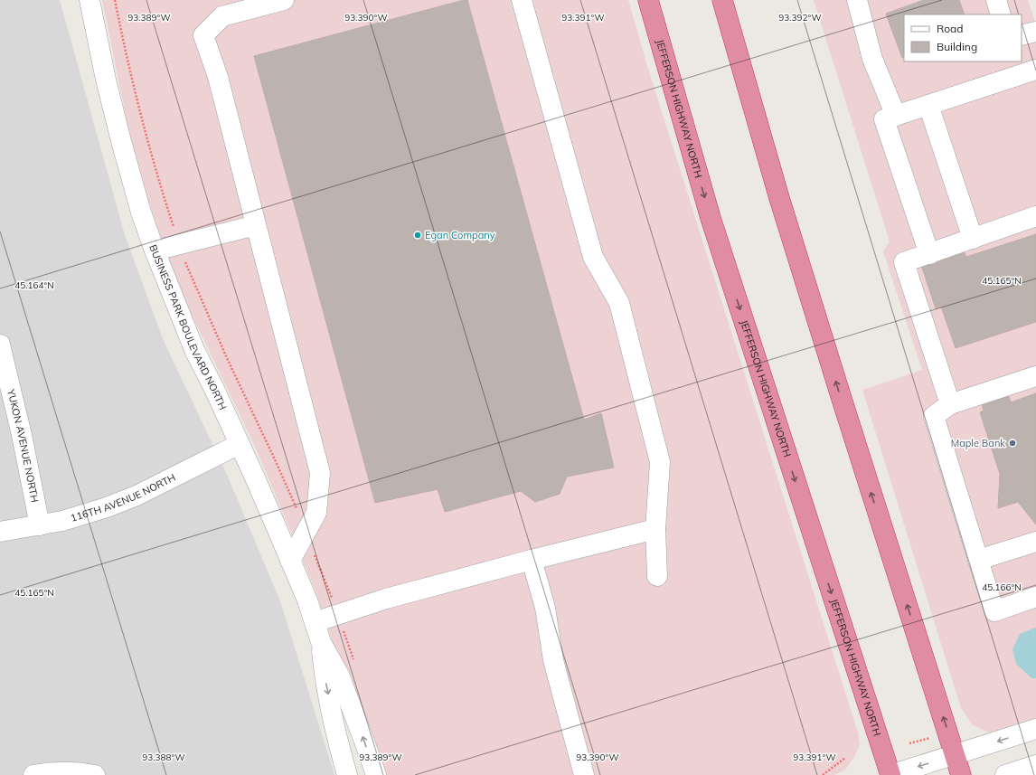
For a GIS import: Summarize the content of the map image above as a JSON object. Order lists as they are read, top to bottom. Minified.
{"streets":{"highway":["JEFFERSON HIGHWAY NORTH"],"street":["BUSINESS PARK BOULEVARD NORTH","YUKON AVENUE NORTH","116TH AVENUE NORTH"]},"crossings":[["BUSINESS PARK BOULEVARD NORTH","116TH AVENUE NORTH"],["YUKON AVENUE NORTH","116TH AVENUE NORTH"]],"places":["Egan Company","Maple Bank"],"legend":["Road","Building"],"coordinates":["93.389°W","93.390°W","93.391°W","93.392°W","45.165°N","45.164°N","45.166°N","93.388°W"]}
